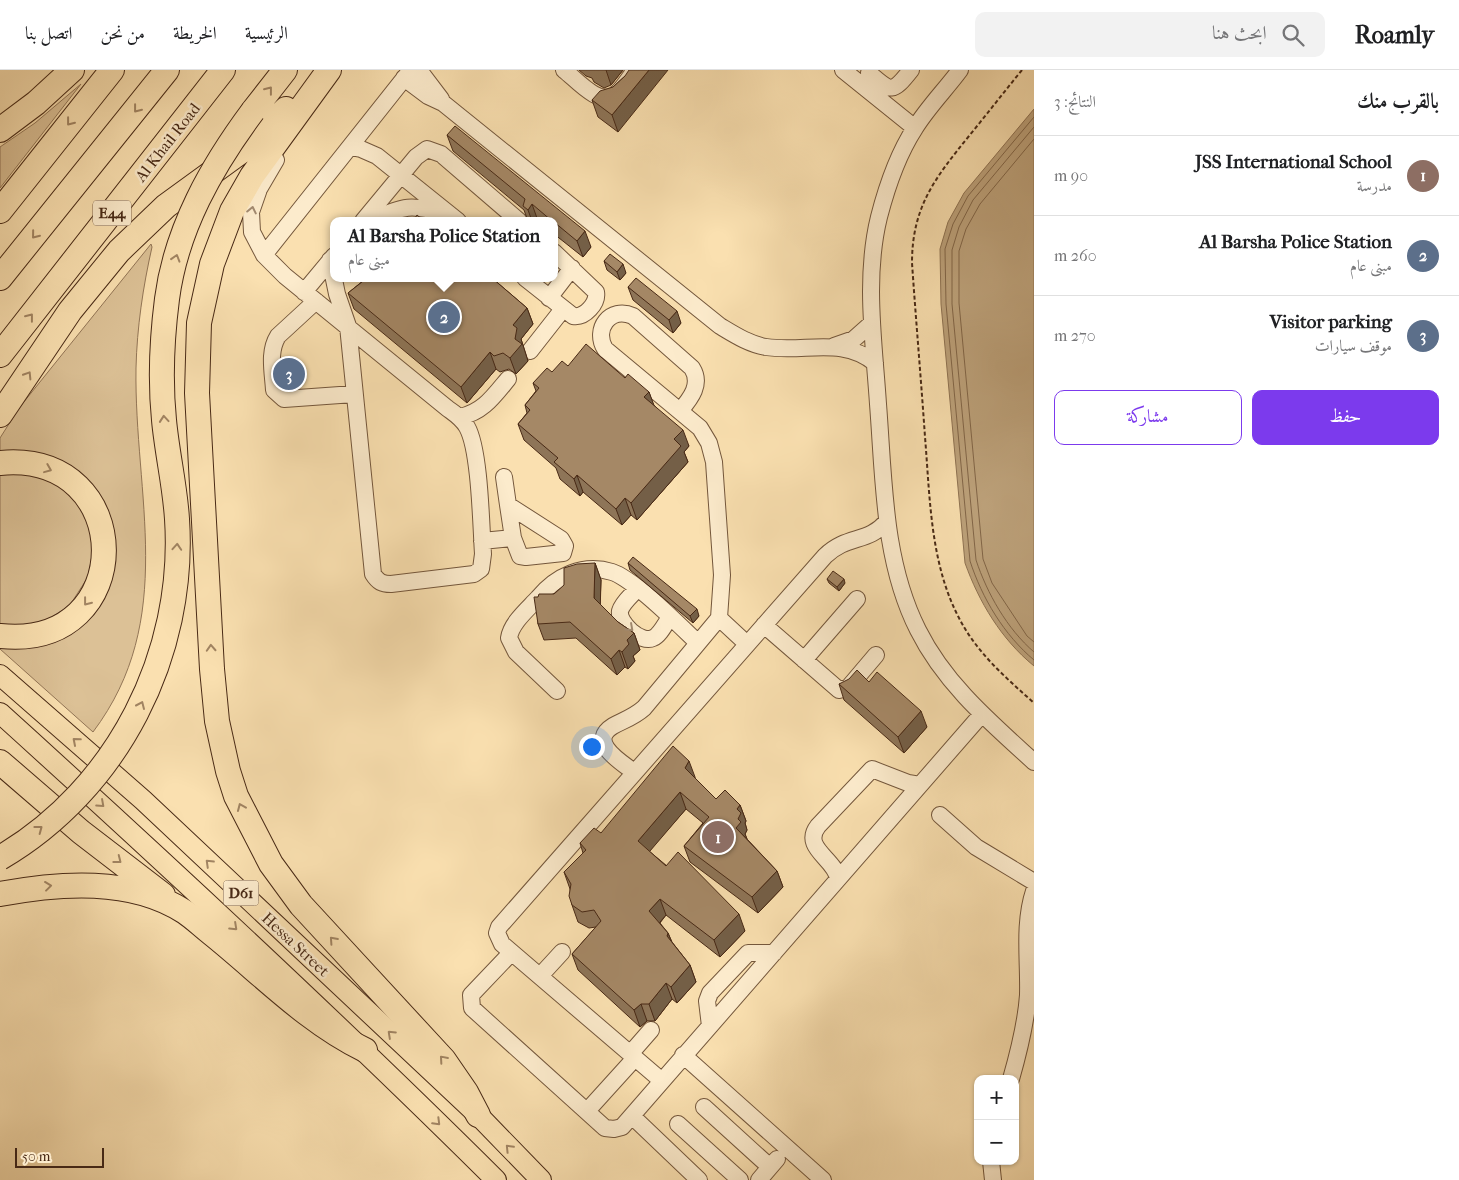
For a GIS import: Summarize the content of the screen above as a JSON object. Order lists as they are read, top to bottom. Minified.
{"streets":{"highway":["Al Khail Road","E44"],"main road":["D61","Hessa Street"]},"scale_bar":"50 m","page":{"header":"Roamly","search":"ابحث هنا","nav":["الرئيسية","الخريطة","من نحن","اتصل بنا"],"heading":["بالقرب منك","النتائج: 3"],"list":[{"mark":"1","name":"JSS International School","note":"مدرسة","value":"90 m"},{"mark":"2","name":"Al Barsha Police Station","note":"مبنى عام","value":"260 m"},{"mark":"3","name":"Visitor parking","note":"موقف سيارات","value":"270 m"}],"popup":["Al Barsha Police Station","مبنى عام"],"pins":["2","3","1"],"buttons":["حفظ","مشاركة"],"map_buttons":["+","−"],"scale":"50 m"}}
